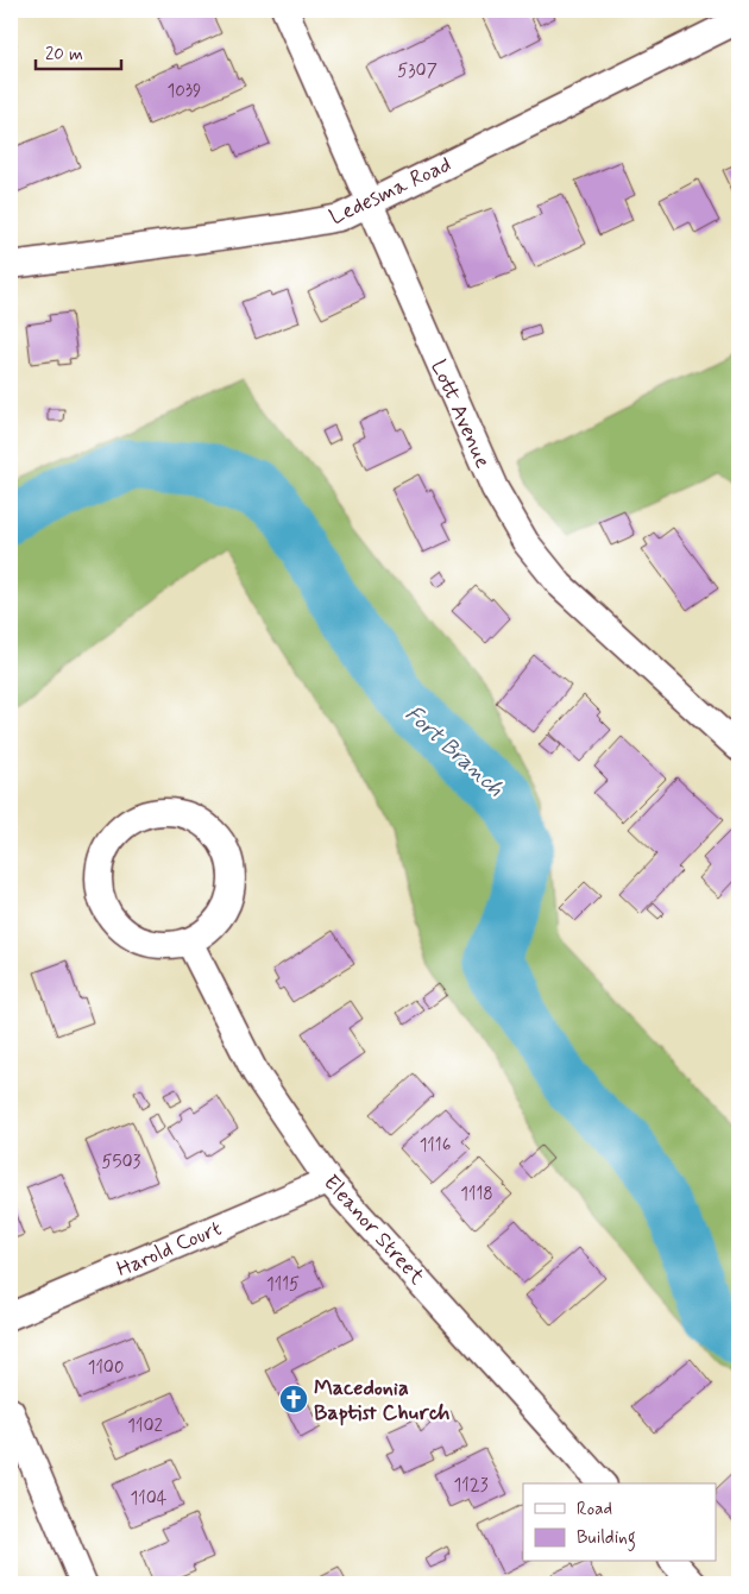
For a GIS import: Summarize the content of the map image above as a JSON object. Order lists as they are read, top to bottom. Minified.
{"streets":{"street":["Ledesma Road","Lott Avenue","Eleanor Street","Harold Court"]},"crossings":[["Ledesma Road","Lott Avenue"],["Eleanor Street","Harold Court"]],"water":["Fort Branch"],"places":{"church":["Macedonia Baptist Church"]},"house_numbers":["5307","1039","1116","5503","1118","1115","1100","1102","1123","1104"],"legend":["Road","Building"],"scale_bar":"20 m"}
